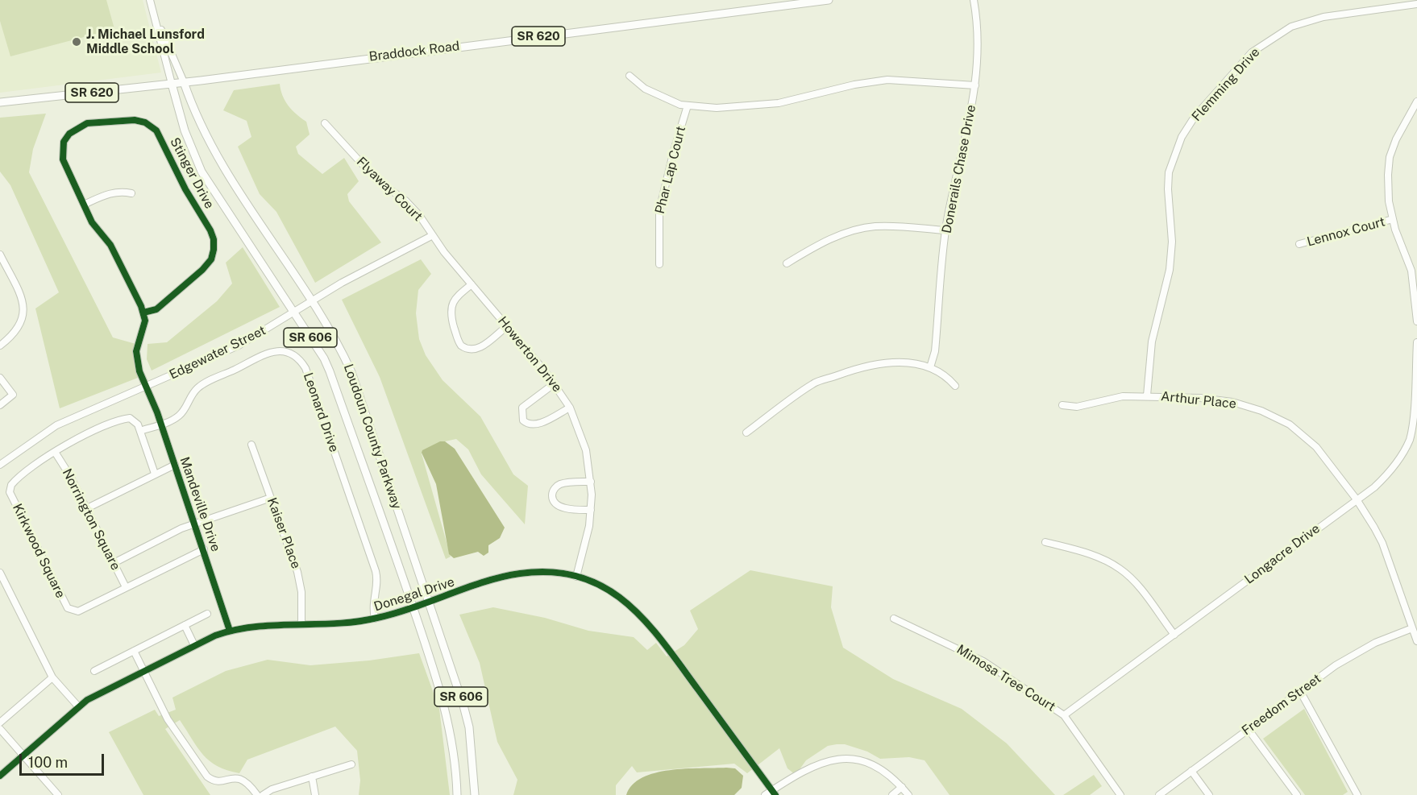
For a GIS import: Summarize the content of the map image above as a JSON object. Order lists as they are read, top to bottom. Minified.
{"streets":{"main road":["SR 620","Braddock Road","SR 606","Loudoun County Parkway"],"street":["Flemming Drive","Donerails Chase Drive","Phar Lap Court","Stinger Drive","Flyaway Court","Lennox Court","Edgewater Street","Howerton Drive","Arthur Place","Leonard Drive","Mandeville Drive","Norrington Square","Kaiser Place","Kirkwood Square","Longacre Drive","Donegal Drive","Mimosa Tree Court","Freedom Street"]},"crossings":[["Braddock Road","Loudoun County Parkway"],["Flemming Drive","Arthur Place"],["Flyaway Court","Edgewater Street"],["Flyaway Court","Howerton Drive"],["Edgewater Street","Howerton Drive"],["Edgewater Street","Loudoun County Parkway"],["Edgewater Street","Mandeville Drive"],["Howerton Drive","Donegal Drive"],["Arthur Place","Longacre Drive"],["Arthur Place","Freedom Street"],["Leonard Drive","Mandeville Drive"],["Leonard Drive","Kirkwood Square"],["Leonard Drive","Donegal Drive"],["Loudoun County Parkway","Donegal Drive"],["Mandeville Drive","Kirkwood Square"],["Mandeville Drive","Donegal Drive"],["Norrington Square","Kirkwood Square"],["Kaiser Place","Donegal Drive"],["Longacre Drive","Mimosa Tree Court"]],"places":["J. Michael Lunsford Middle School"],"scale_bar":"100 m"}
